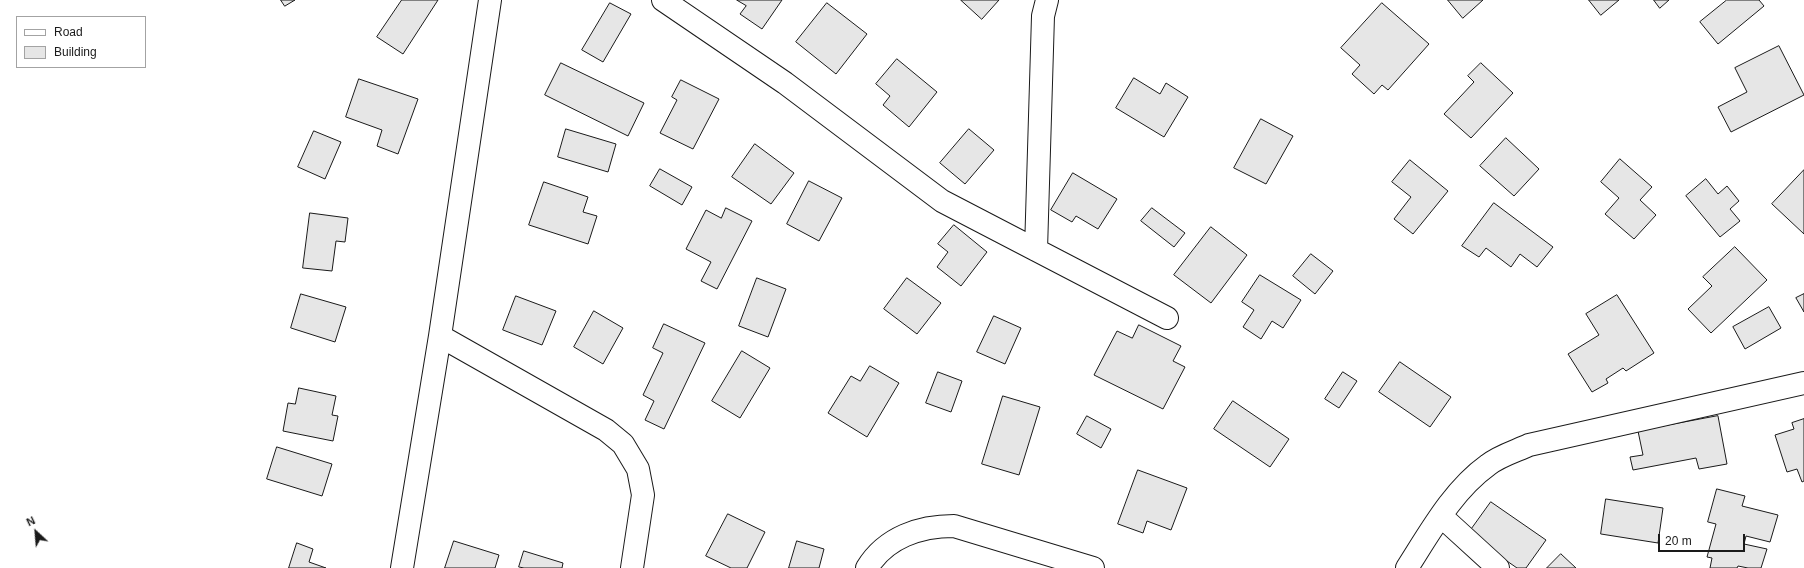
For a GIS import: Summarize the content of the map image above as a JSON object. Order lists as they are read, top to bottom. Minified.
{"legend":["Road","Building"],"scale_bar":"20 m","north":"top left"}
